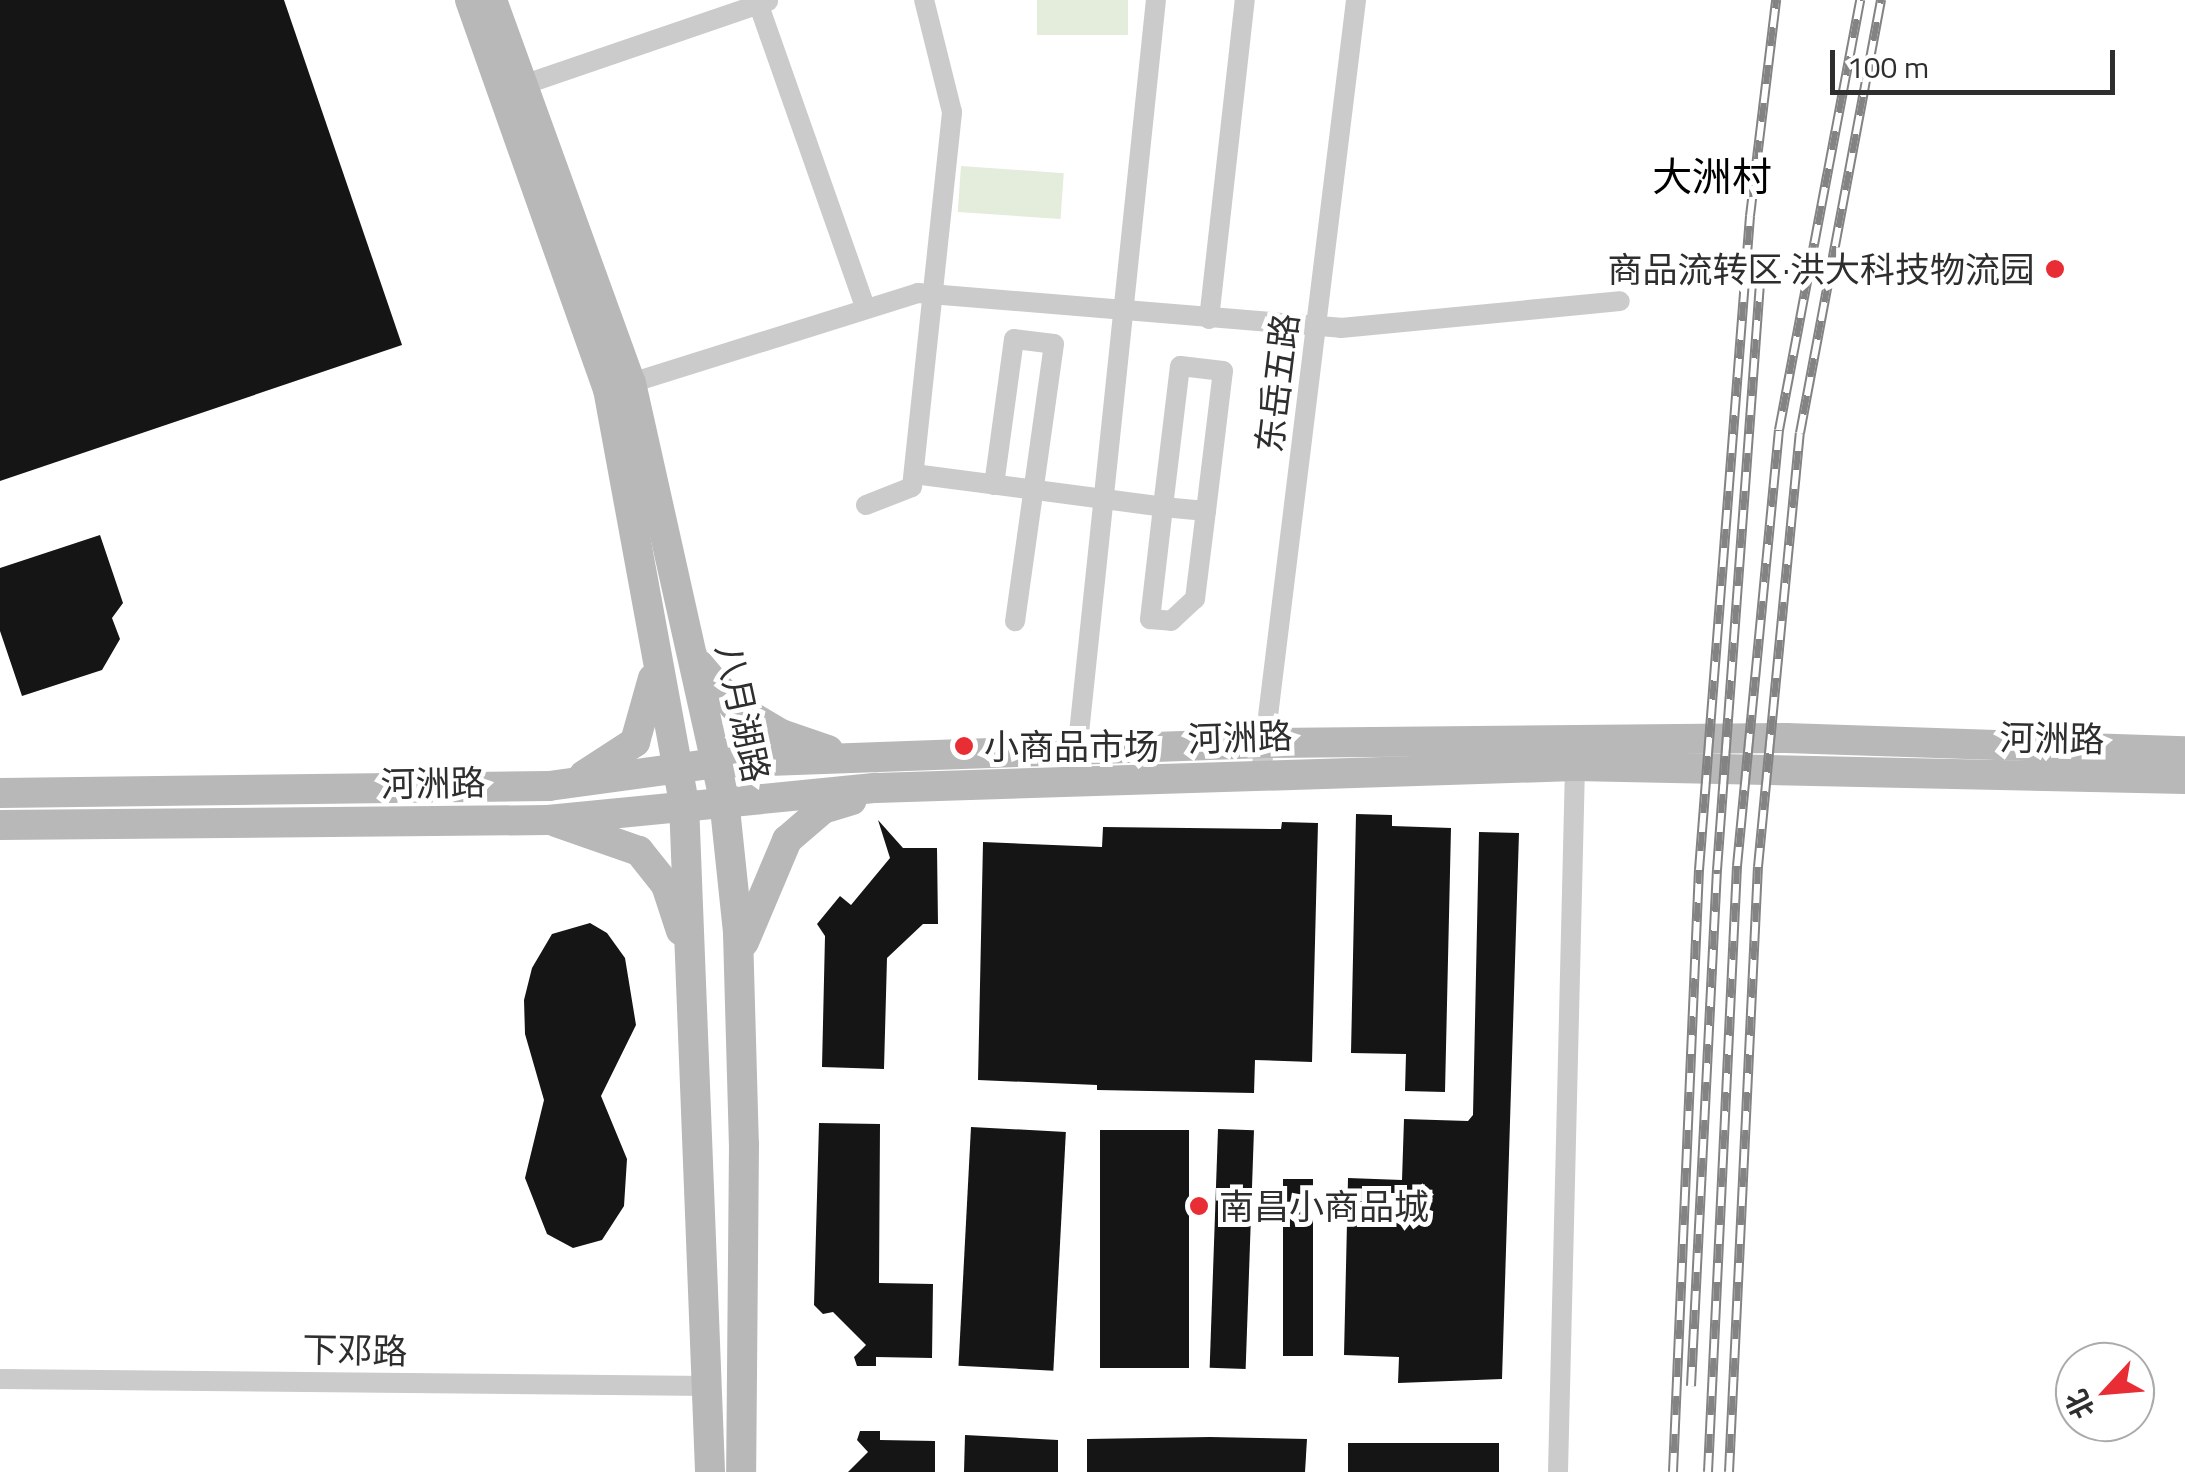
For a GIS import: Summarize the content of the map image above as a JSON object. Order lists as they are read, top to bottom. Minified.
{"streets":{"main road":["八月湖路","河洲路"],"street":["东岳五路","下邓路"]},"crossings":[["东岳五路","河洲路"],["八月湖路","河洲路"],["八月湖路","下邓路"]],"districts":["大洲村"],"places":["商品流转区·洪大科技物流园","小商品市场","南昌小商品城"],"scale_bar":"100 m","north":"bottom left"}
